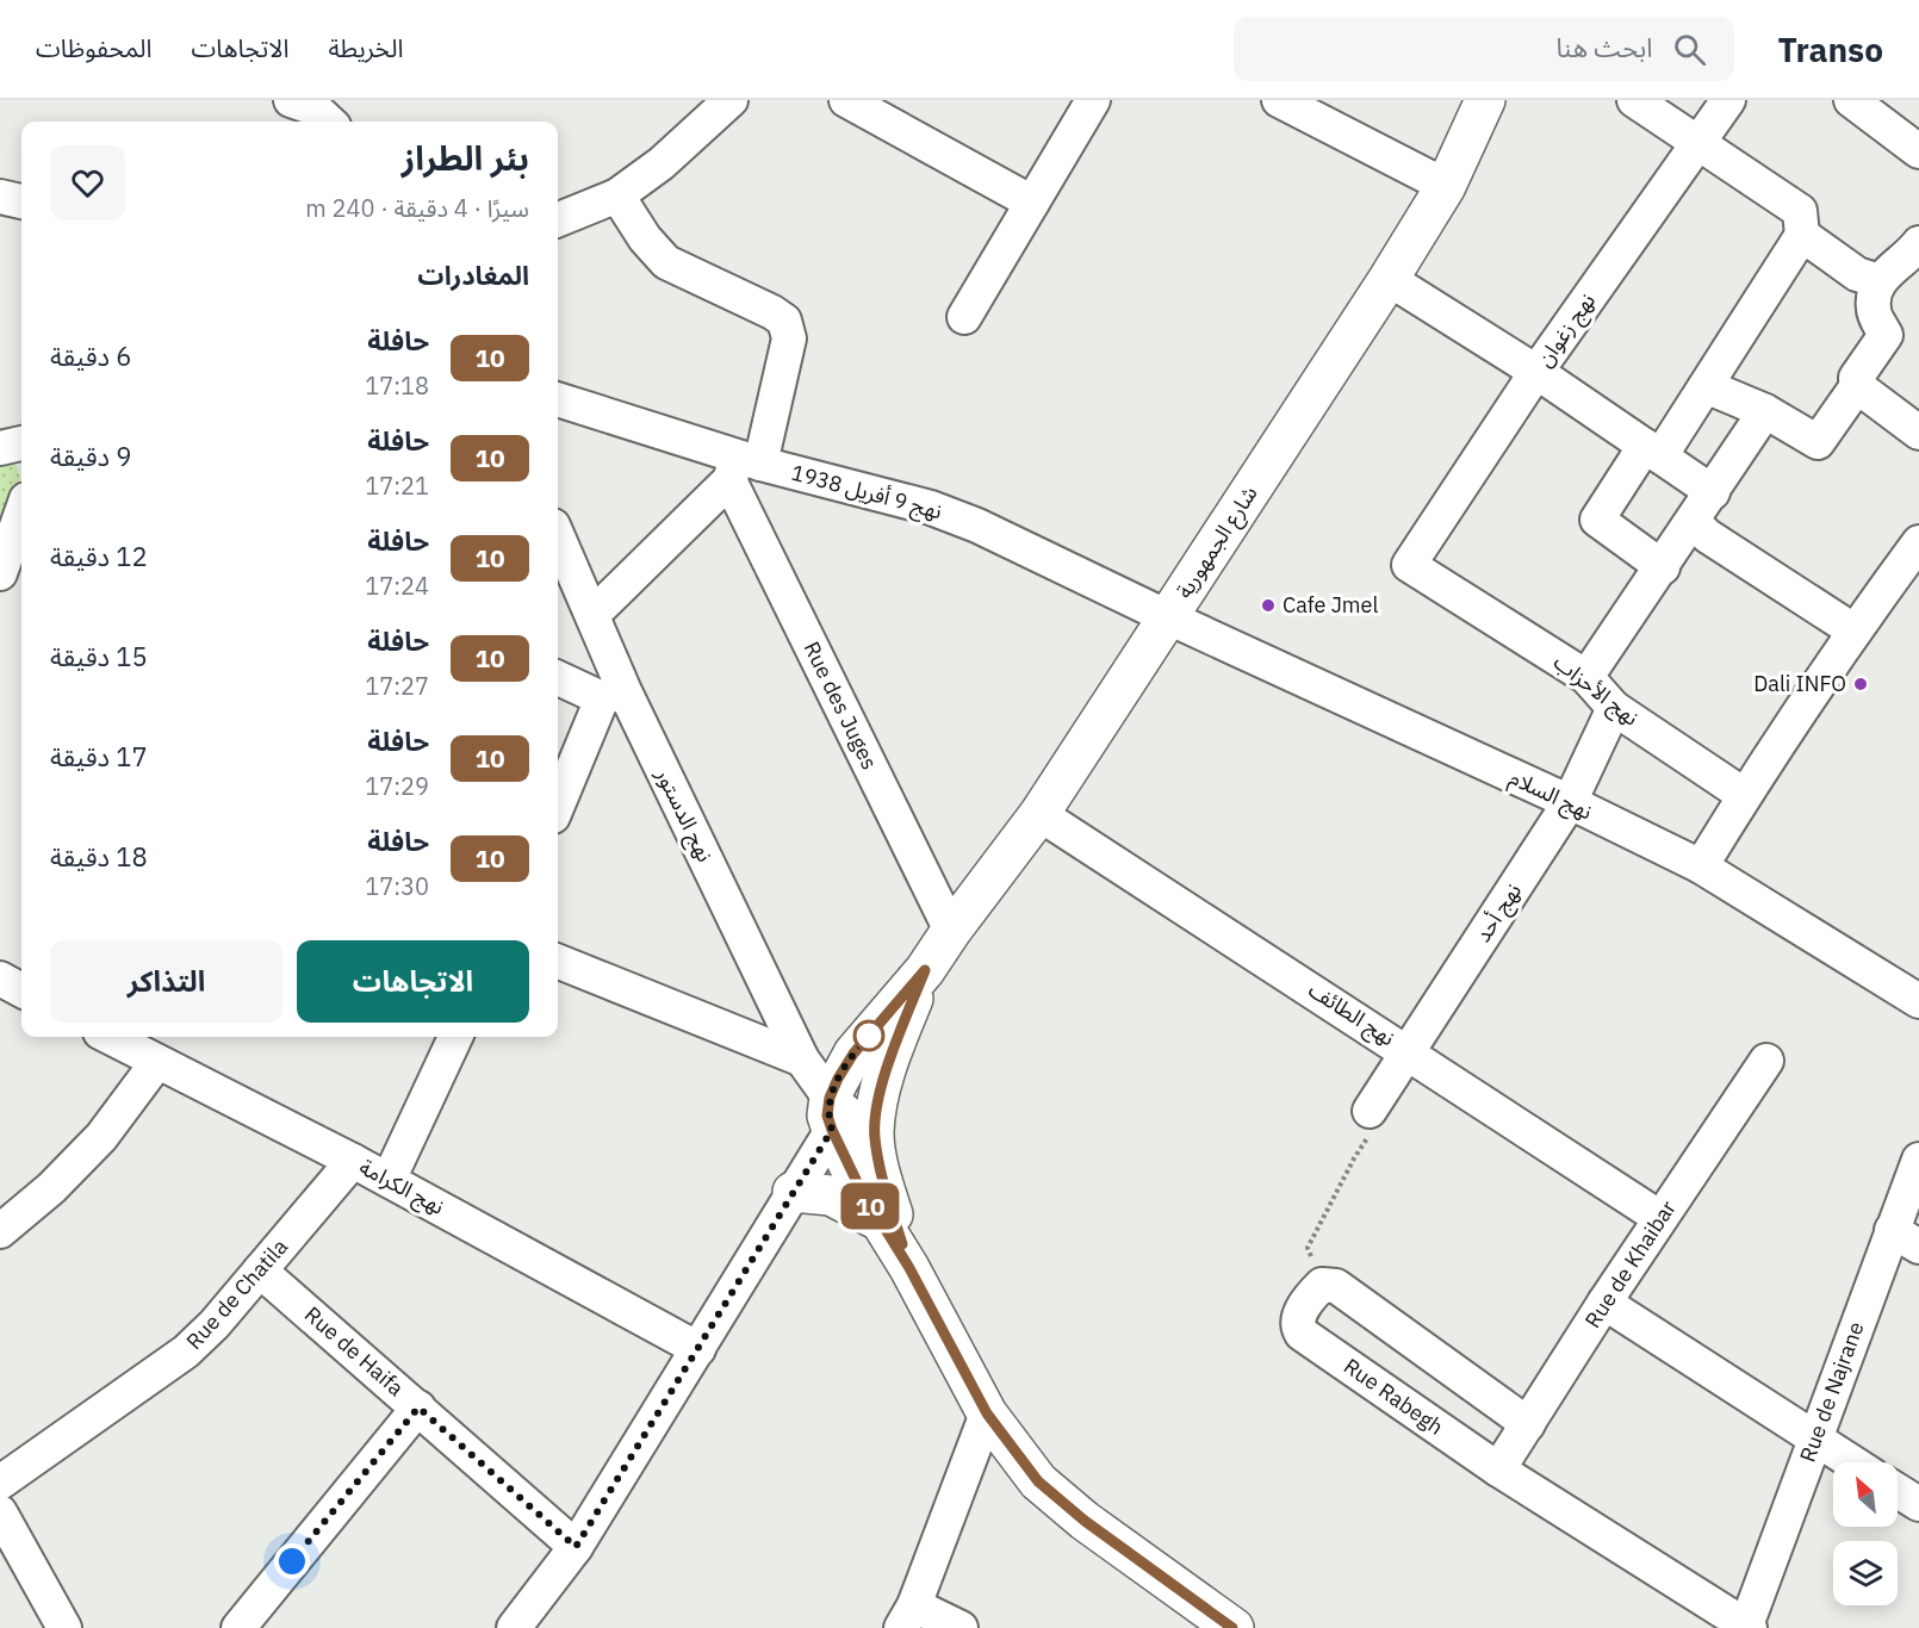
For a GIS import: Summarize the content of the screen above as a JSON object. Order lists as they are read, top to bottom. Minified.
{"streets":{"main road":["شارع الجمهورية"],"street":["نهج زغوان","نهج 9 أفريل 1938","نهج الأحزاب","Rue des Juges","نهج السلام","نهج الدستور","نهج أحد","نهج الطائف","نهج الكرامة","Rue de Khaibar","Rue de Chatila","Rue de Haifa","Rue de Najrane","Rue Rabegh"]},"crossings":[["نهج زغوان","نهج الأحزاب"],["نهج 9 أفريل 1938","شارع الجمهورية"],["نهج 9 أفريل 1938","Rue des Juges"],["نهج 9 أفريل 1938","نهج السلام"],["شارع الجمهورية","Rue des Juges"],["شارع الجمهورية","نهج السلام"],["شارع الجمهورية","نهج الطائف"],["نهج الأحزاب","نهج أحد"],["نهج السلام","نهج أحد"],["نهج أحد","نهج الطائف"],["نهج الطائف","Rue de Khaibar"],["نهج الكرامة","Rue de Chatila"],["Rue de Khaibar","Rue Rabegh"],["Rue de Chatila","Rue de Haifa"],["Rue de Najrane","Rue Rabegh"]],"places":["Cafe Jmel","Dali INFO"],"lines":["bus line 10"],"north":"top left","page":{"header":"Transo","search":"ابحث هنا","nav":["الخريطة","الاتجاهات","المحفوظات"],"on_map":"10","heading":[["بئر الطراز","سيرًا · 4 دقيقة · 240 m"],"المغادرات"],"list":[{"mark":"10","name":"حافلة","note":"17:18","value":"6 دقيقة"},{"mark":"10","name":"حافلة","note":"17:21","value":"9 دقيقة"},{"mark":"10","name":"حافلة","note":"17:24","value":"12 دقيقة"},{"mark":"10","name":"حافلة","note":"17:27","value":"15 دقيقة"},{"mark":"10","name":"حافلة","note":"17:29","value":"17 دقيقة"},{"mark":"10","name":"حافلة","note":"17:30","value":"18 دقيقة"}],"buttons":["الاتجاهات","التذاكر"]}}
